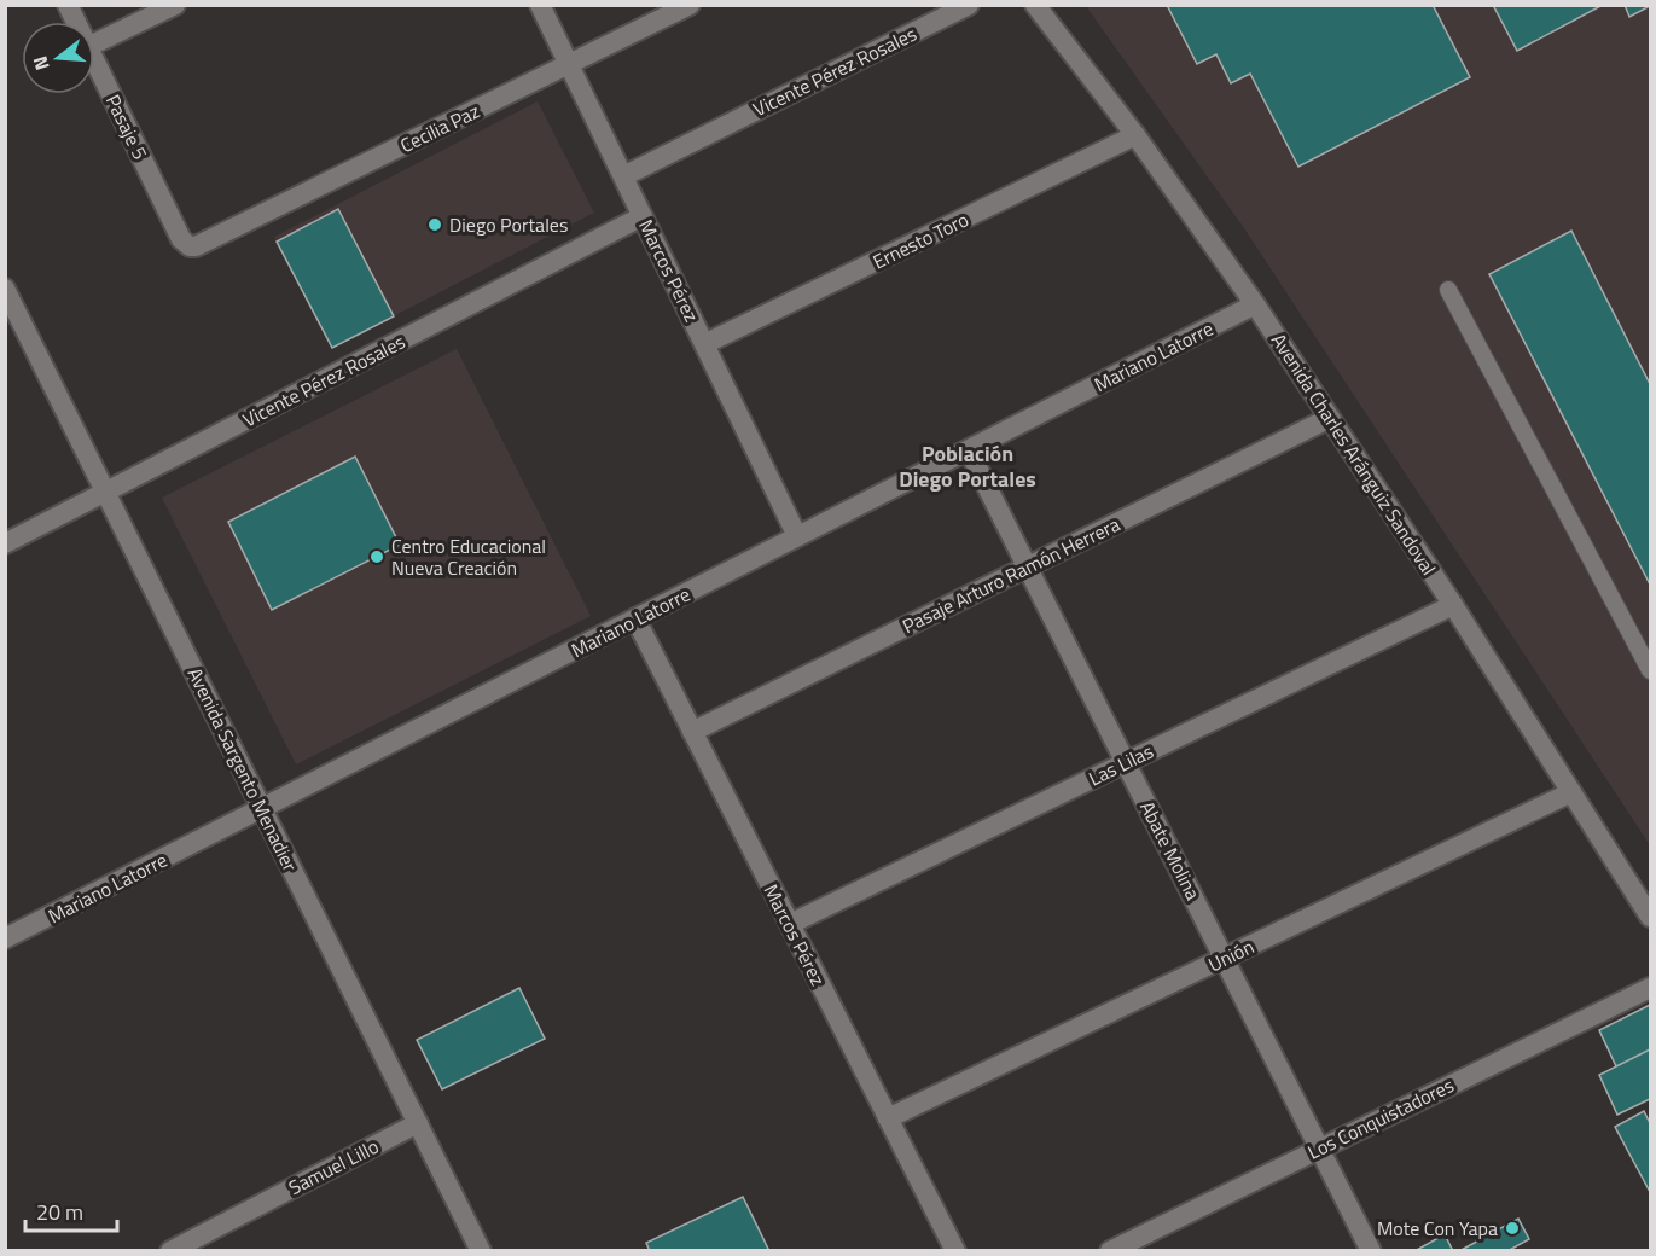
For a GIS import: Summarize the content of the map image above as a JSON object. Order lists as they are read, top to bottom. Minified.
{"streets":{"street":["Vicente Pérez Rosales","Pasaje 5","Cecilia Paz","Ernesto Toro","Marcos Pérez","Mariano Latorre","Avenida Charles Aránguiz Sandoval","Pasaje Arturo Ramón Herrera","Las Lilas","Avenida Sargento Menadier","Abate Molina","Unión","Los Conquistadores","Samuel Lillo"]},"crossings":[["Vicente Pérez Rosales","Marcos Pérez"],["Vicente Pérez Rosales","Avenida Sargento Menadier"],["Pasaje 5","Cecilia Paz"],["Cecilia Paz","Marcos Pérez"],["Ernesto Toro","Marcos Pérez"],["Ernesto Toro","Avenida Charles Aránguiz Sandoval"],["Marcos Pérez","Mariano Latorre"],["Marcos Pérez","Pasaje Arturo Ramón Herrera"],["Marcos Pérez","Las Lilas"],["Marcos Pérez","Unión"],["Mariano Latorre","Avenida Charles Aránguiz Sandoval"],["Mariano Latorre","Avenida Sargento Menadier"],["Mariano Latorre","Abate Molina"],["Avenida Charles Aránguiz Sandoval","Pasaje Arturo Ramón Herrera"],["Avenida Charles Aránguiz Sandoval","Las Lilas"],["Avenida Charles Aránguiz Sandoval","Unión"],["Pasaje Arturo Ramón Herrera","Abate Molina"],["Las Lilas","Abate Molina"],["Avenida Sargento Menadier","Samuel Lillo"],["Abate Molina","Unión"],["Abate Molina","Los Conquistadores"]],"districts":["Población Diego Portales"],"places":["Diego Portales","Centro Educacional Nueva Creación","Mote Con Yapa"],"scale_bar":"20 m","north":"left"}
